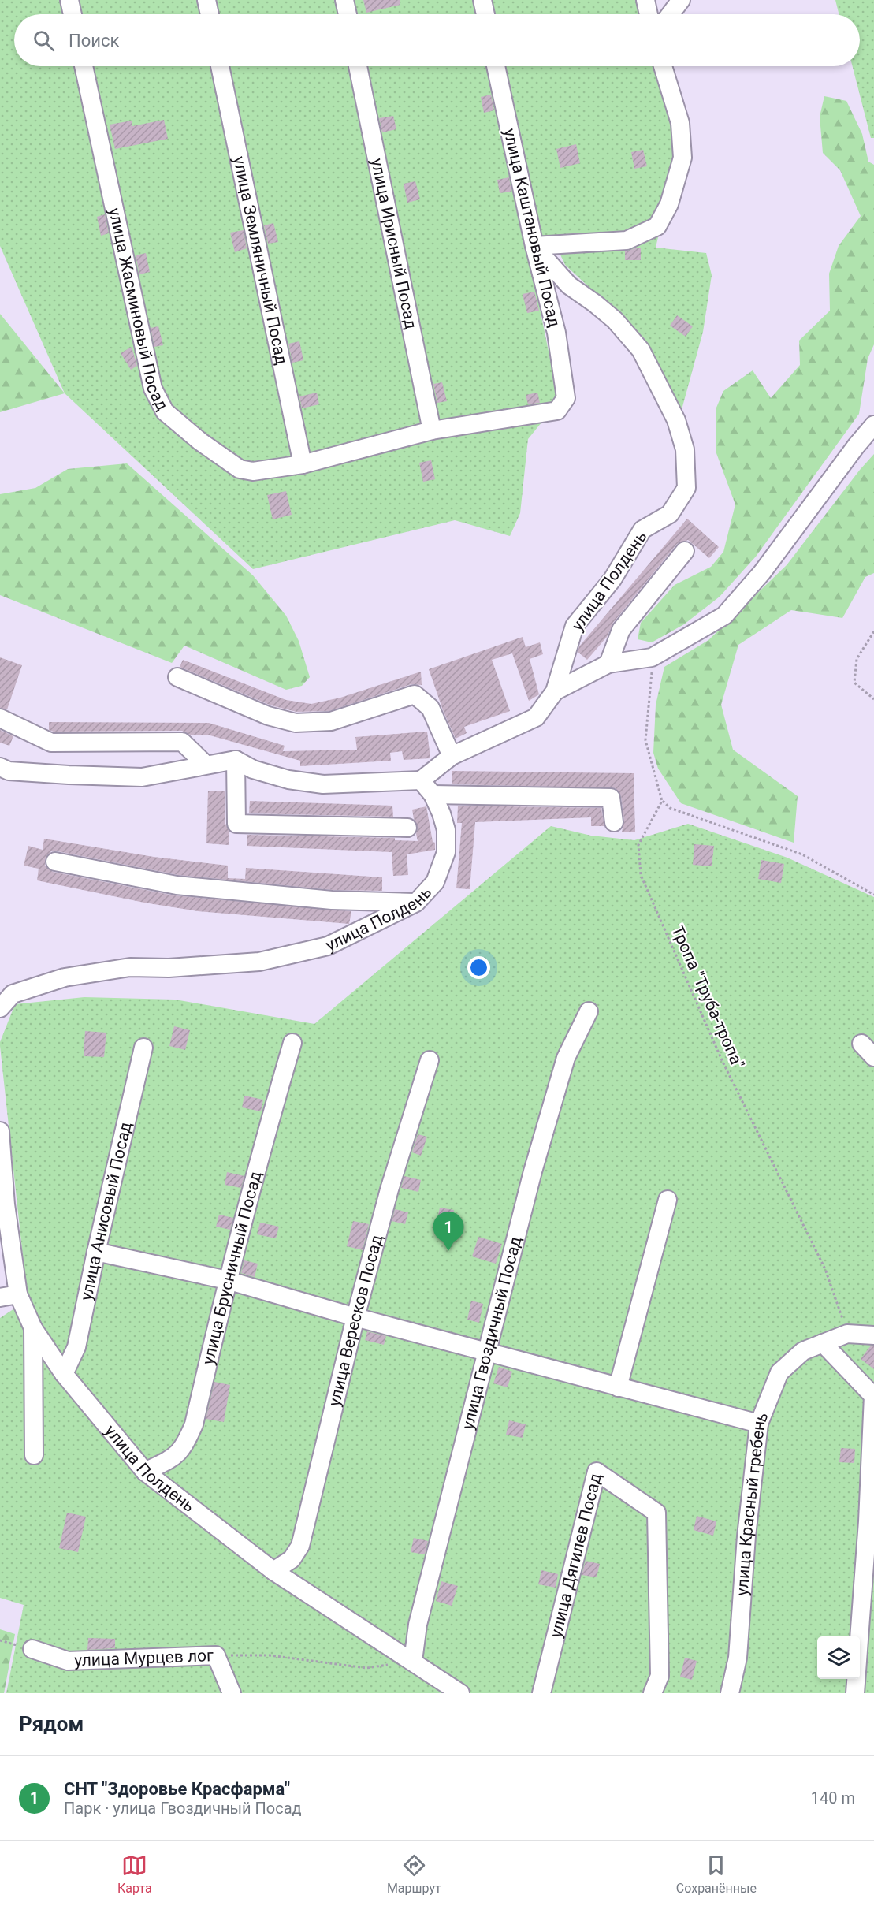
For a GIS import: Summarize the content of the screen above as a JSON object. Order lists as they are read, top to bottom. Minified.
{"streets":{"street":["улица Каштановый Посад","улица Ирисный Посад","улица Земляничный Посад","улица Жасминовый Посад","улица Полдень","улица Анисовый Посад","улица Брусничный Посад","улица Вересков Посад","улица Гвоздичный Посад","улица Красный гребень","улица Дягилев Посад","улица Мурцев лог"],"path":["Тропа \"Труба-тропа\""]},"crossings":[["улица Каштановый Посад","улица Жасминовый Посад"],["улица Каштановый Посад","улица Полдень"],["улица Ирисный Посад","улица Жасминовый Посад"],["улица Земляничный Посад","улица Жасминовый Посад"],["улица Полдень","улица Анисовый Посад"],["улица Полдень","улица Брусничный Посад"],["улица Полдень","улица Вересков Посад"],["улица Полдень","улица Гвоздичный Посад"],["Тропа \"Труба-тропа\"","улица Красный гребень"]],"page":{"search":"Поиск","pins":"1","heading":"Рядом","list":[{"mark":"1","name":"СНТ \"Здоровье Красфарма\"","note":"Парк · улица Гвоздичный Посад","value":"140 m"}],"nav":["Карта","Маршрут","Сохранённые"]}}
